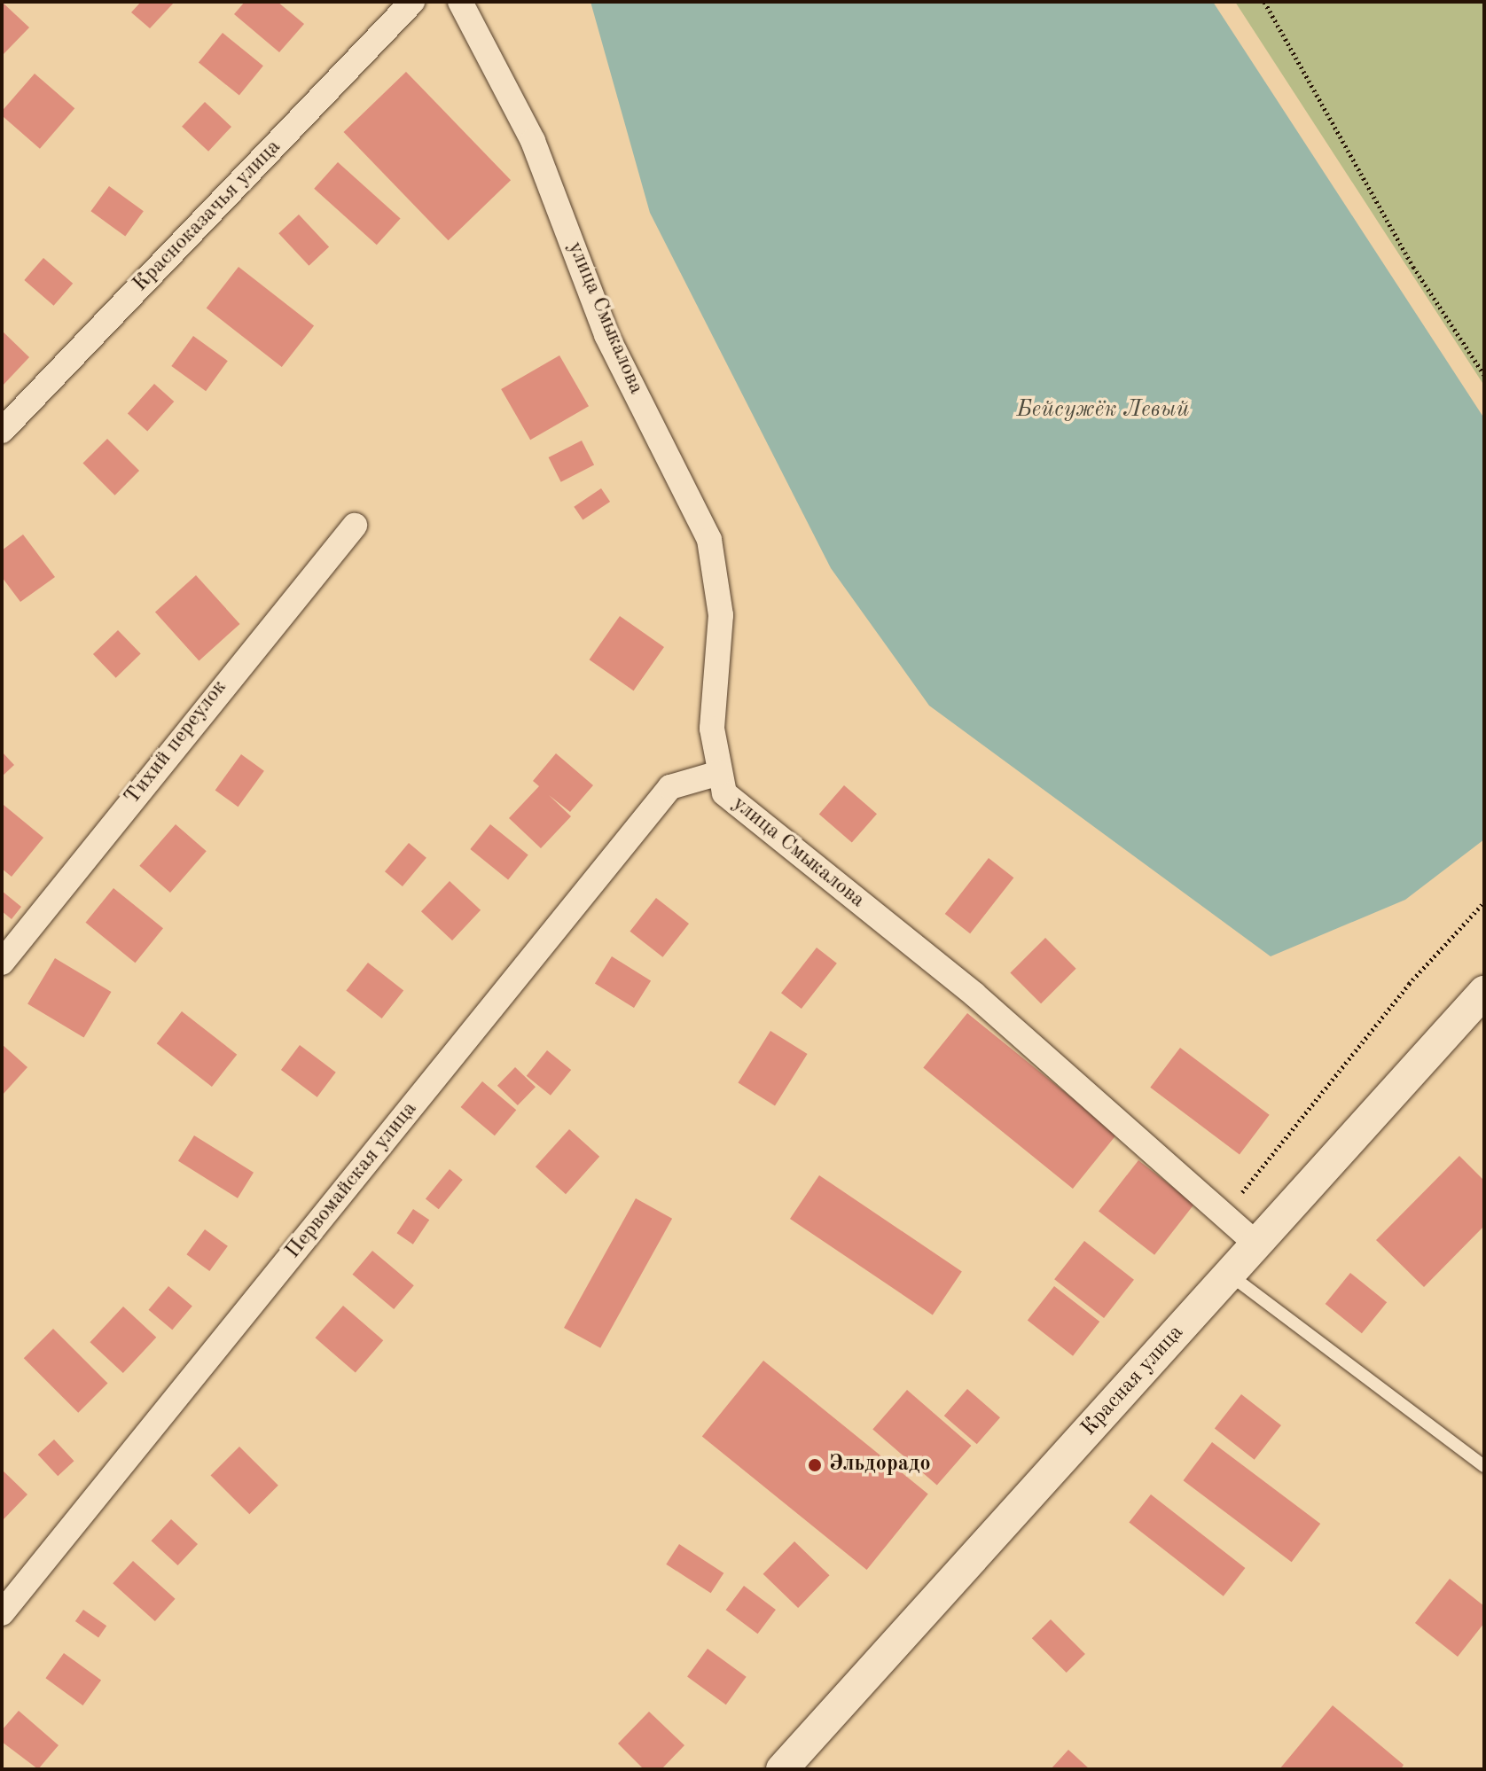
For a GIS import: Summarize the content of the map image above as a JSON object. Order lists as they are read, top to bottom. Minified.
{"streets":{"street":["Красноказачья улица","улица Смыкалова","Тихий переулок","Первомайская улица","Красная улица"]},"crossings":[["улица Смыкалова","Первомайская улица"],["улица Смыкалова","Красная улица"]],"water":["Бейсужёк Левый"],"places":["Эльдорадо"]}
